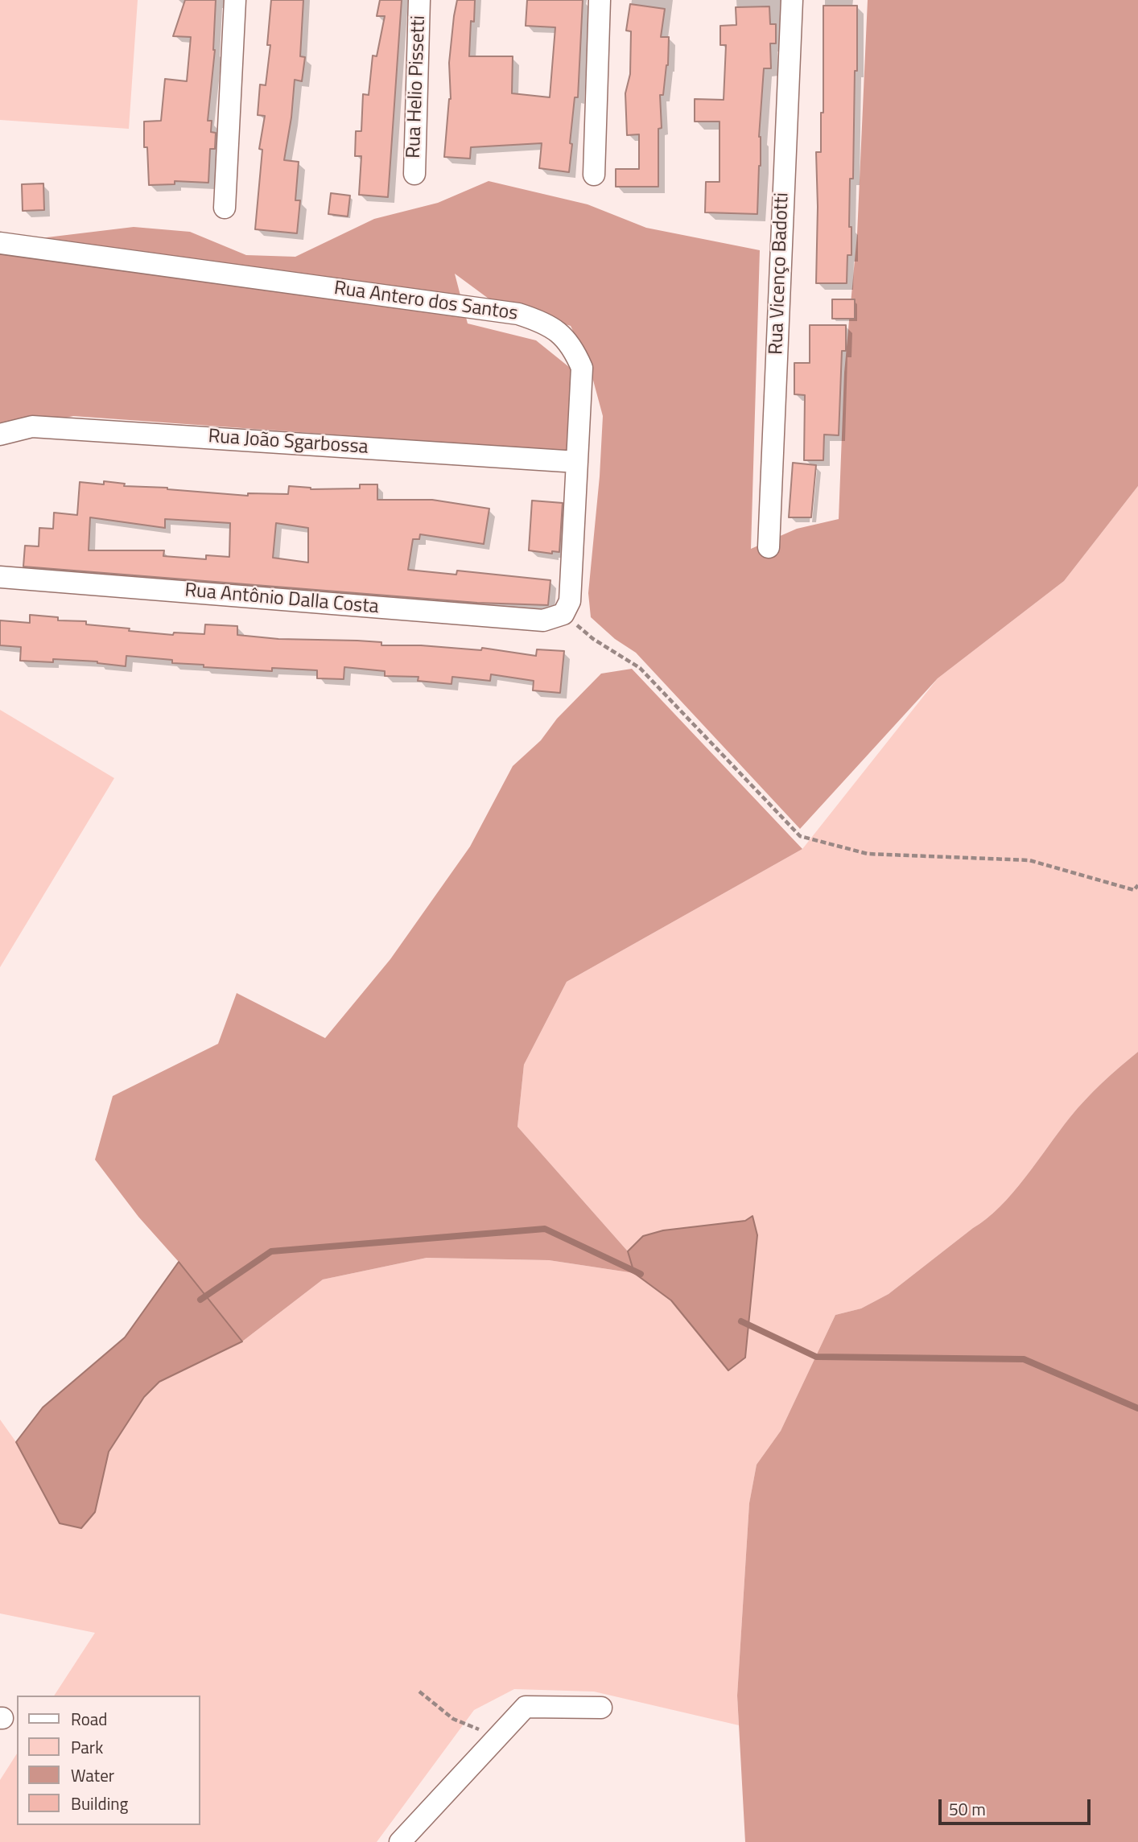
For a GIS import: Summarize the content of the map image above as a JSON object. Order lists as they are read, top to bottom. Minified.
{"streets":{"street":["Rua Helio Pissetti","Rua Vicenço Badotti","Rua Antero dos Santos","Rua João Sgarbossa","Rua Antônio Dalla Costa"]},"crossings":[["Rua Antero dos Santos","Rua João Sgarbossa"],["Rua Antero dos Santos","Rua Antônio Dalla Costa"]],"legend":["Road","Park","Water","Building"],"scale_bar":"50 m"}
